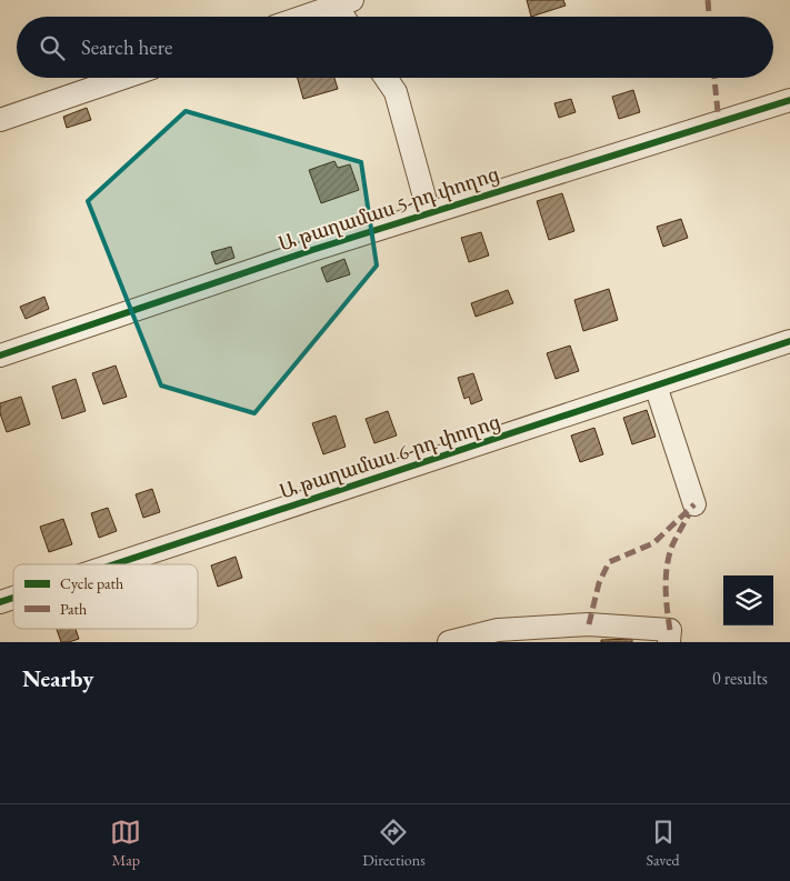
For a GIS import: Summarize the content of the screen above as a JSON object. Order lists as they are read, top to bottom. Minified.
{"streets":{"street":["Ա թաղամաս 5-րդ փողոց","Ա թաղամաս 6-րդ փողոց"]},"legend":["Cycle path","Path"],"page":{"search":"Search here","heading":["Nearby","0 results"],"nav":["Map","Directions","Saved"]}}
